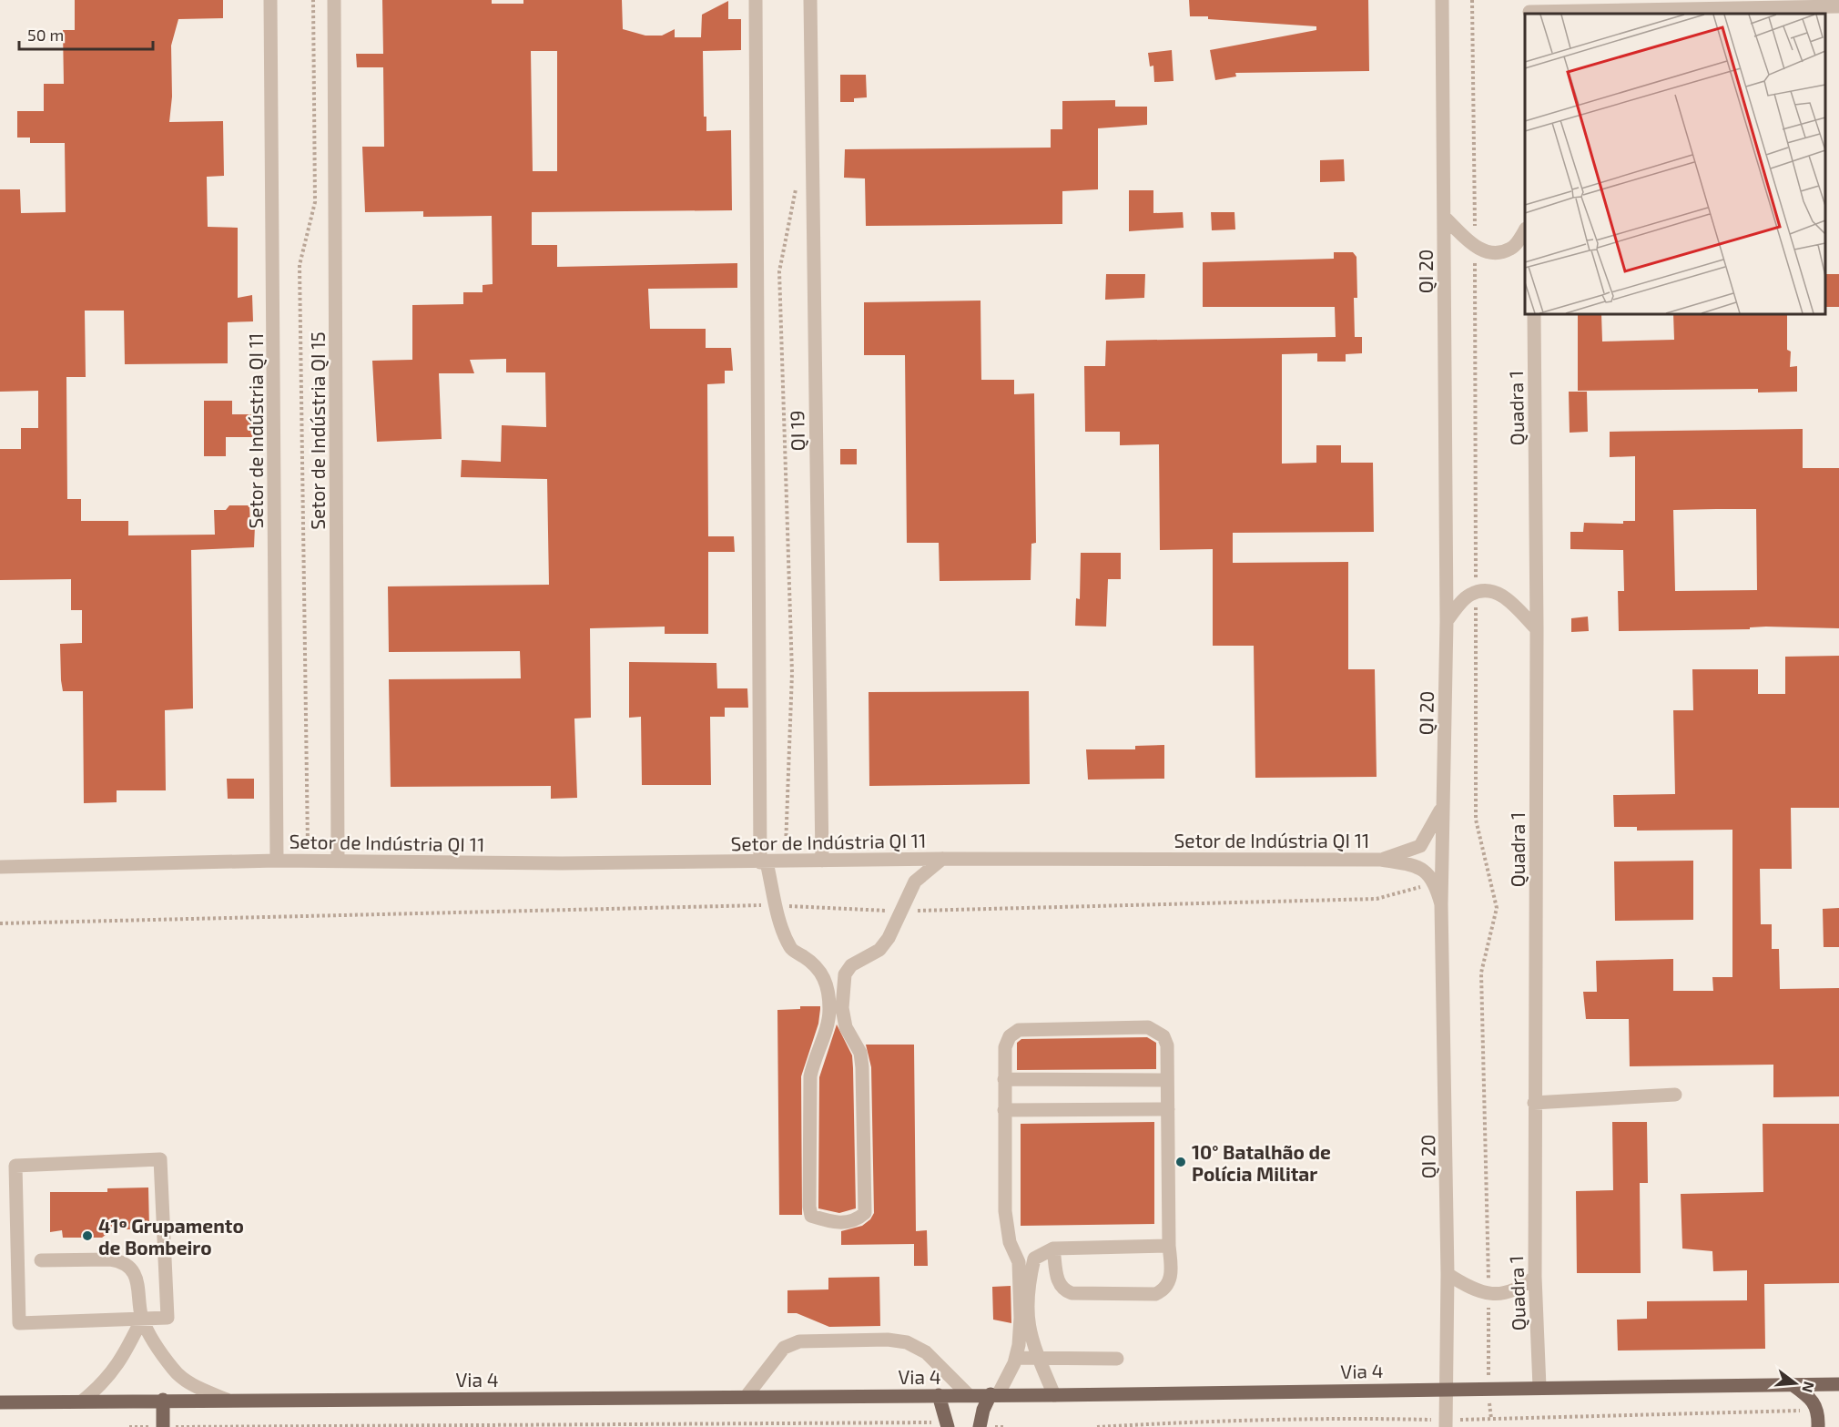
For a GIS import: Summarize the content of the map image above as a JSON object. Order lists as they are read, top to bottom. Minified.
{"streets":{"main road":["Via 4"],"street":["QI 20","Quadra 1","Setor de Indústria QI 11","Setor de Indústria QI 15","QI 19"]},"crossings":[["QI 20","Via 4"],["Quadra 1","Via 4"],["Setor de Indústria QI 11","Setor de Indústria QI 15"],["Setor de Indústria QI 11","QI 19"]],"places":["10° Batalhão de Polícia Militar","41º Grupamento de Bombeiro"],"scale_bar":"50 m","north":"right"}
